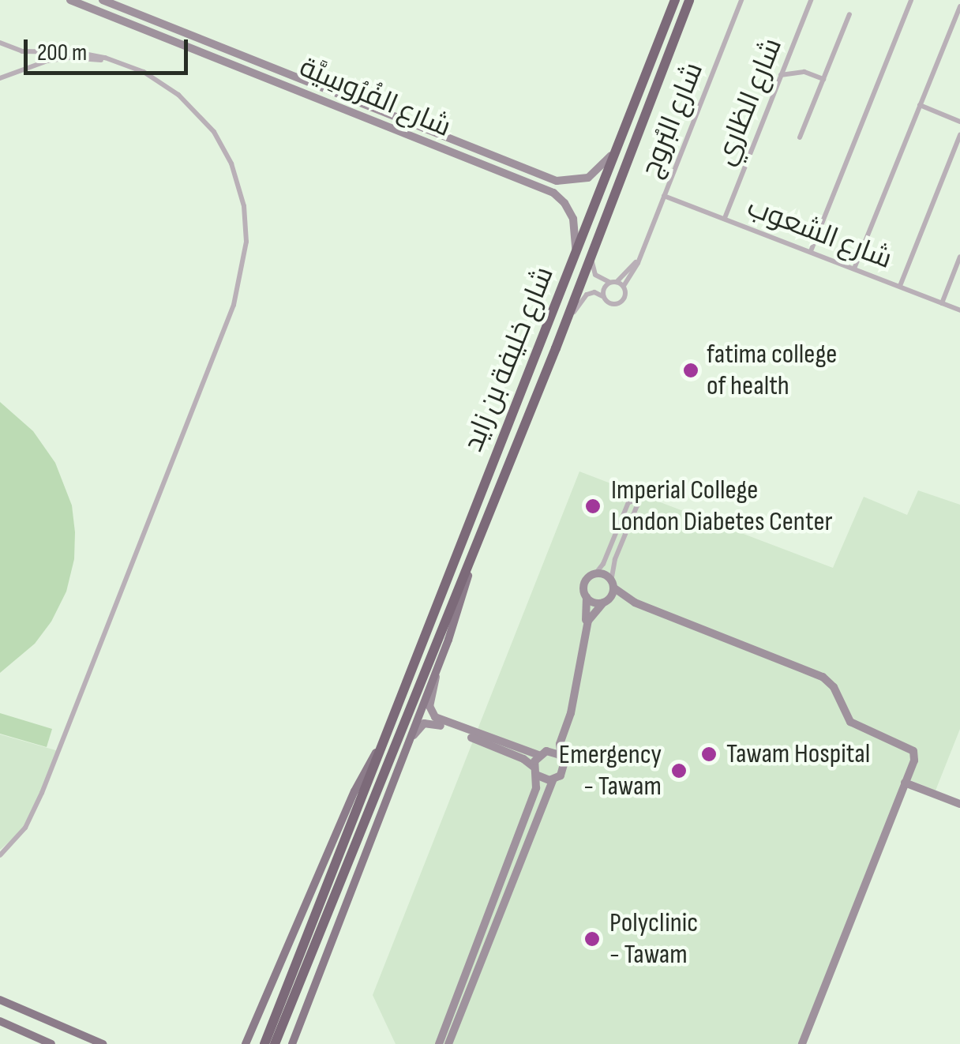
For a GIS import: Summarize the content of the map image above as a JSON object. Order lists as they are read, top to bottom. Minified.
{"streets":{"highway":["شارع خليفة بن زايد"],"street":["شارع الفُرُوسِيَّة","شارع الظاري","شارع البُروج","شارع الشعوب"]},"crossings":[["شارع الفُرُوسِيَّة","شارع خليفة بن زايد"],["شارع الظاري","شارع الشعوب"],["شارع البُروج","شارع الشعوب"]],"places":["fatima college of health","Imperial College London Diabetes Center","Tawam Hospital","Emergency - Tawam","Polyclinic - Tawam"],"scale_bar":"200 m"}
